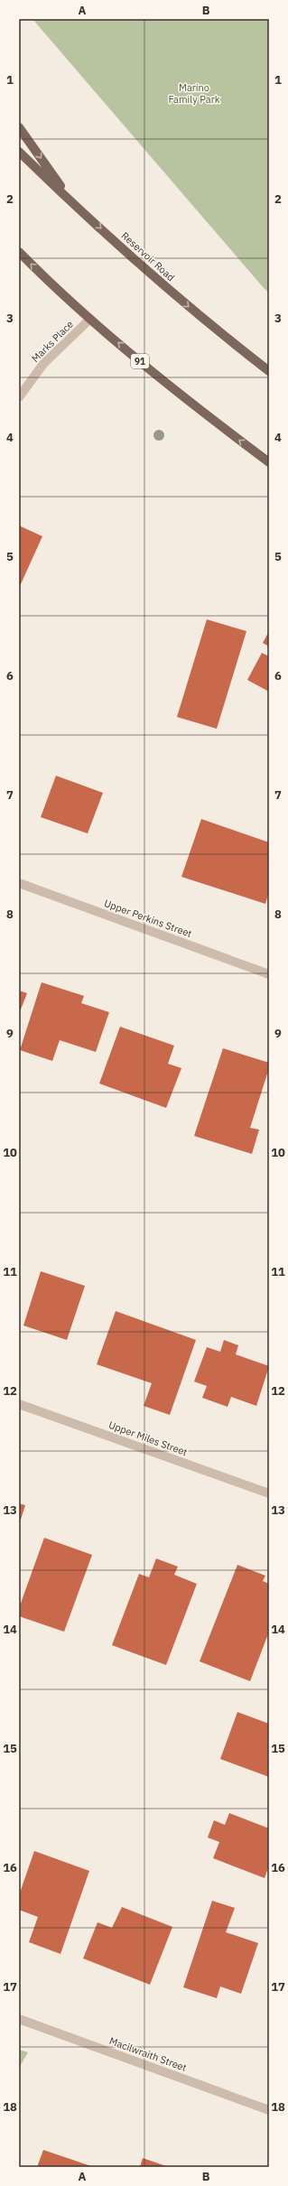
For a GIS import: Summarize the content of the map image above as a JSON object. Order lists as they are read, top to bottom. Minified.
{"streets":{"main road":["Reservoir Road","91"],"street":["Marks Place","Upper Perkins Street","Upper Miles Street","Macilwraith Street"]},"crossings":[["Marks Place","91"]],"parks":["Marino Family Park"],"grid":{"columns":["A","B"],"rows":["1","2","3","4","5","6","7","8","9","10","11","12","13","14","15","16","17","18"]}}
